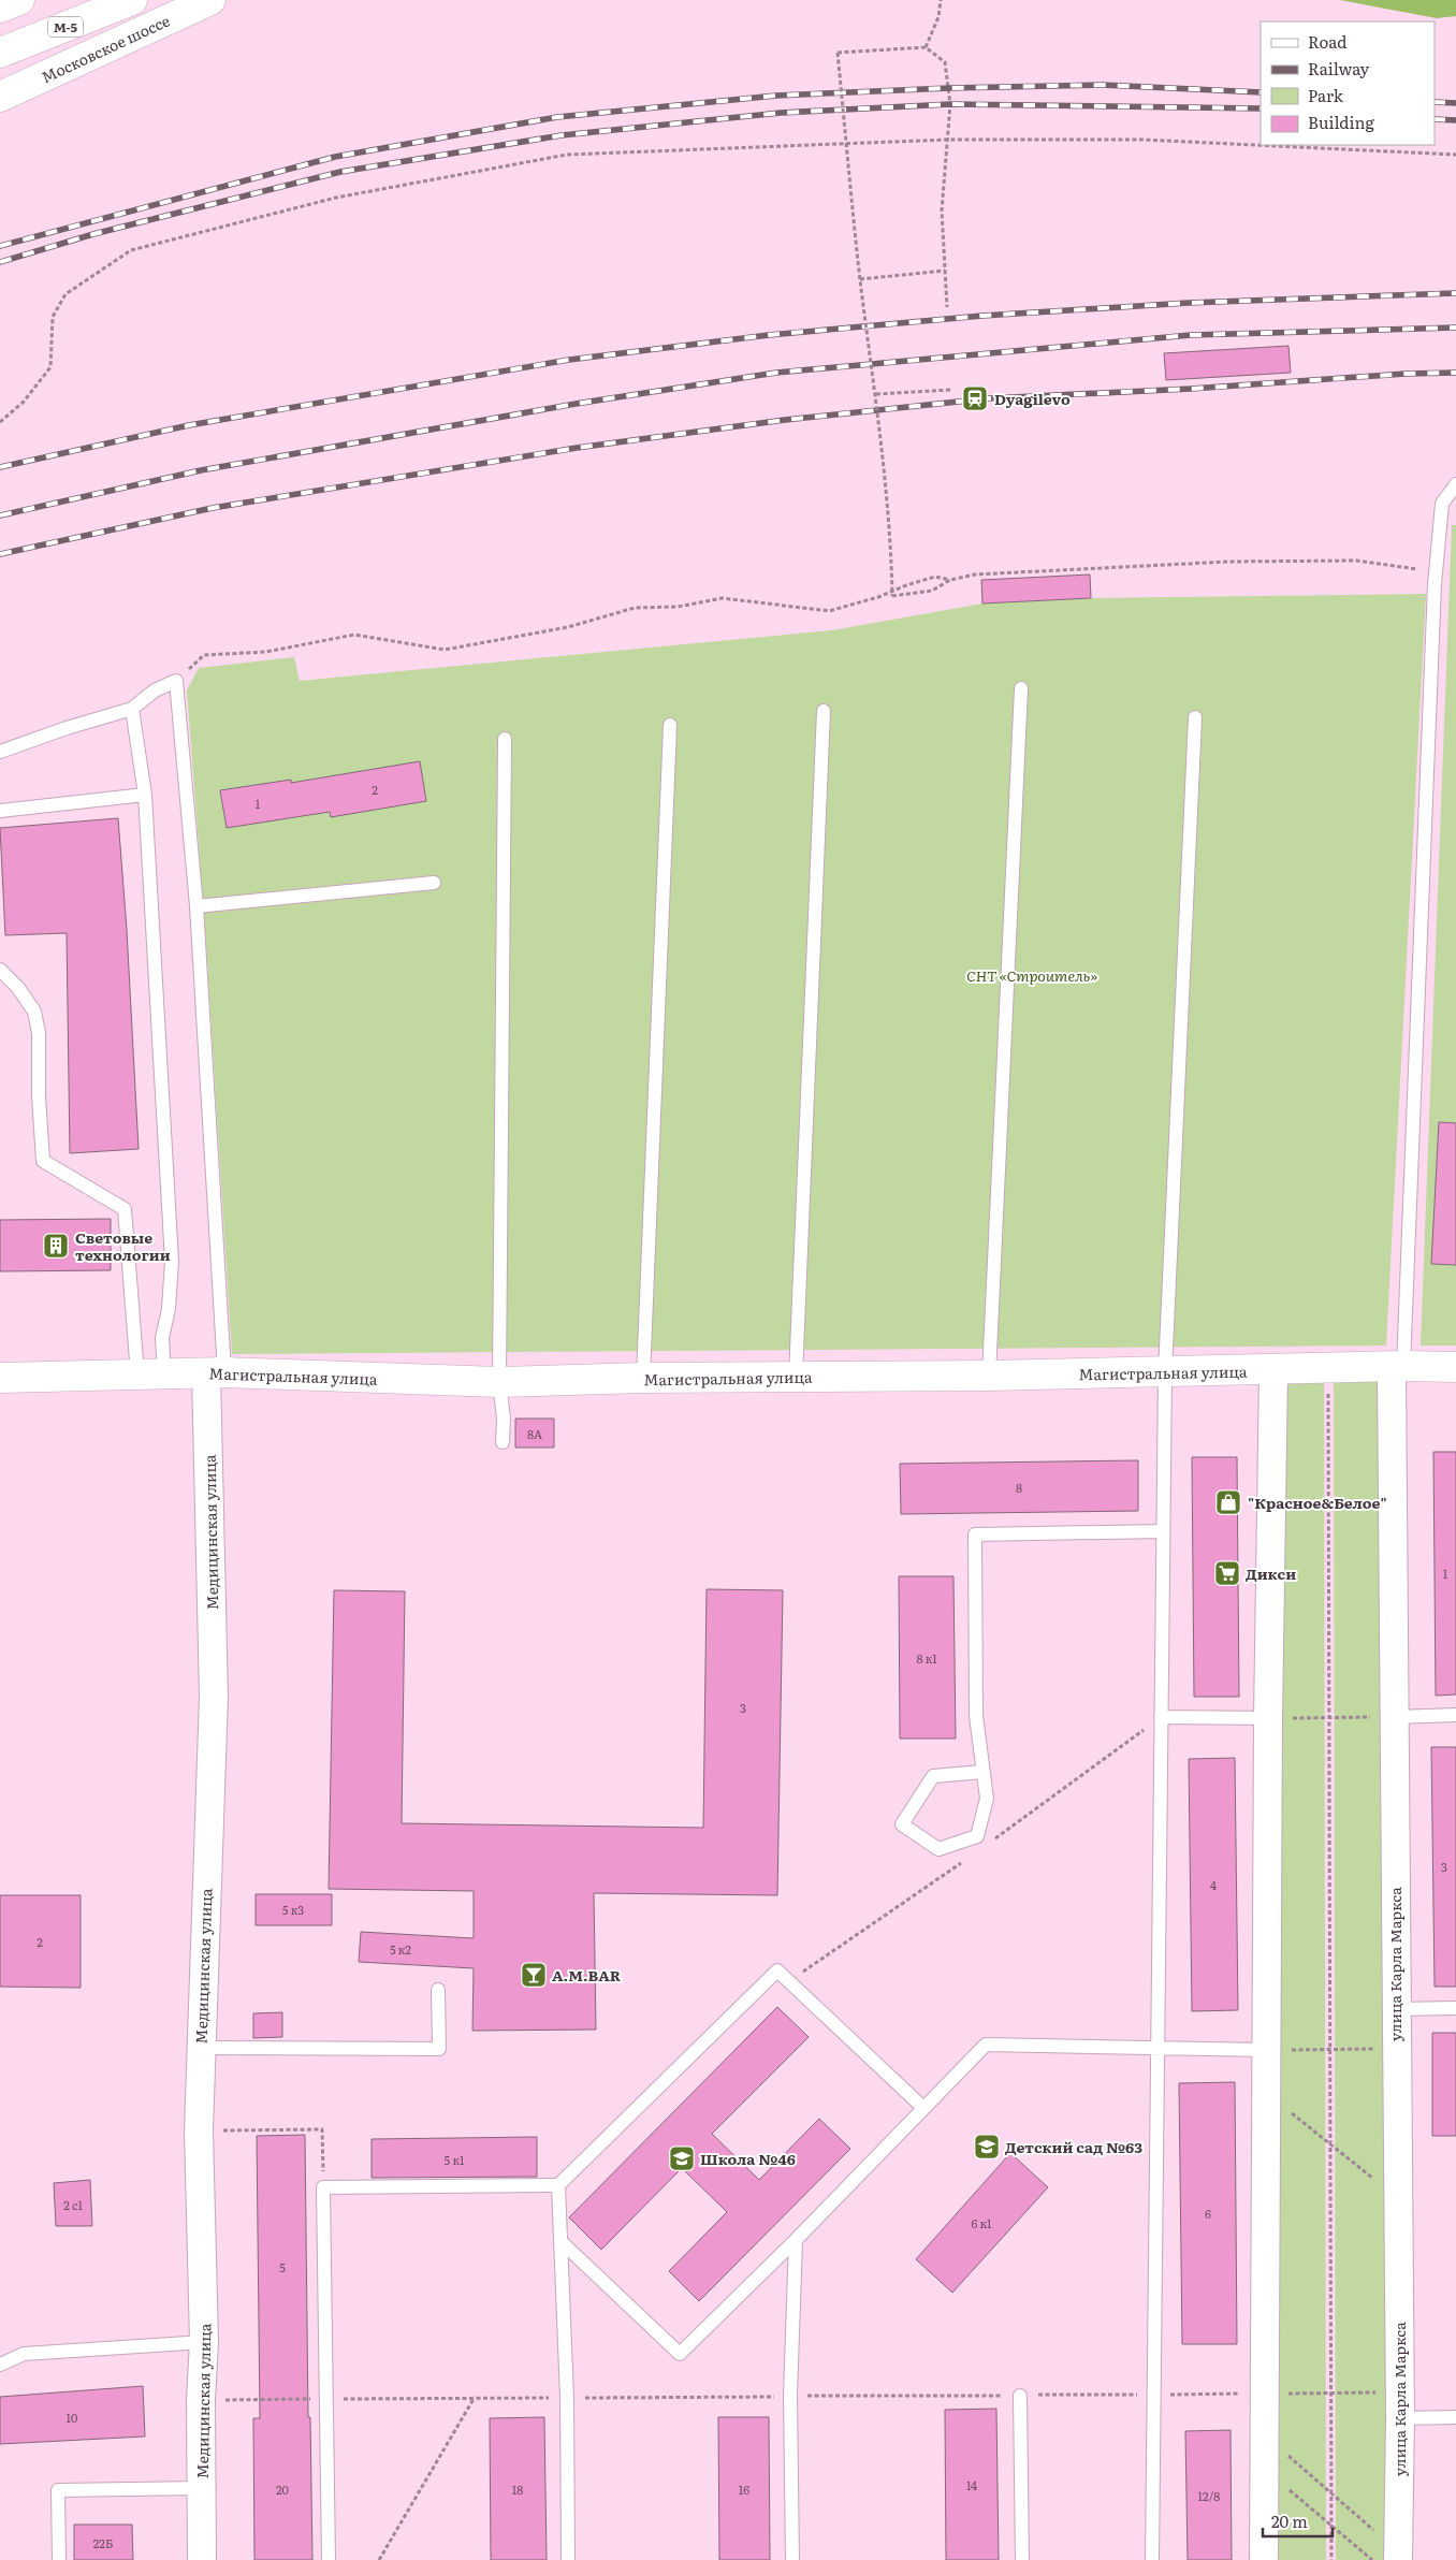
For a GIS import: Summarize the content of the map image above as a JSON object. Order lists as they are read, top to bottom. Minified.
{"streets":{"main road":["М-5","Московское шоссе","Магистральная улица"],"street":["Медицинская улица","улица Карла Маркса"]},"crossings":[["Магистральная улица","Медицинская улица"],["Магистральная улица","улица Карла Маркса"]],"parks":["СНТ «Строитель»"],"places":{"station":["Dyagilevo"],"building":["Световые технологии"],"shop":["\"Красное&Белое\""],"supermarket":["Дикси"],"bar":["А.М.BAR"],"school or university":["Детский сад №63","Школа №46"]},"house_numbers":["2","1","8А","8","1","8 к1","3","3","4","5 к3","2","5 к2","5 к1","2 с1","6","6 к1","5","10","14","20","18","16","12/8","22Б"],"legend":["Road","Railway","Park","Building"],"scale_bar":"20 m"}
